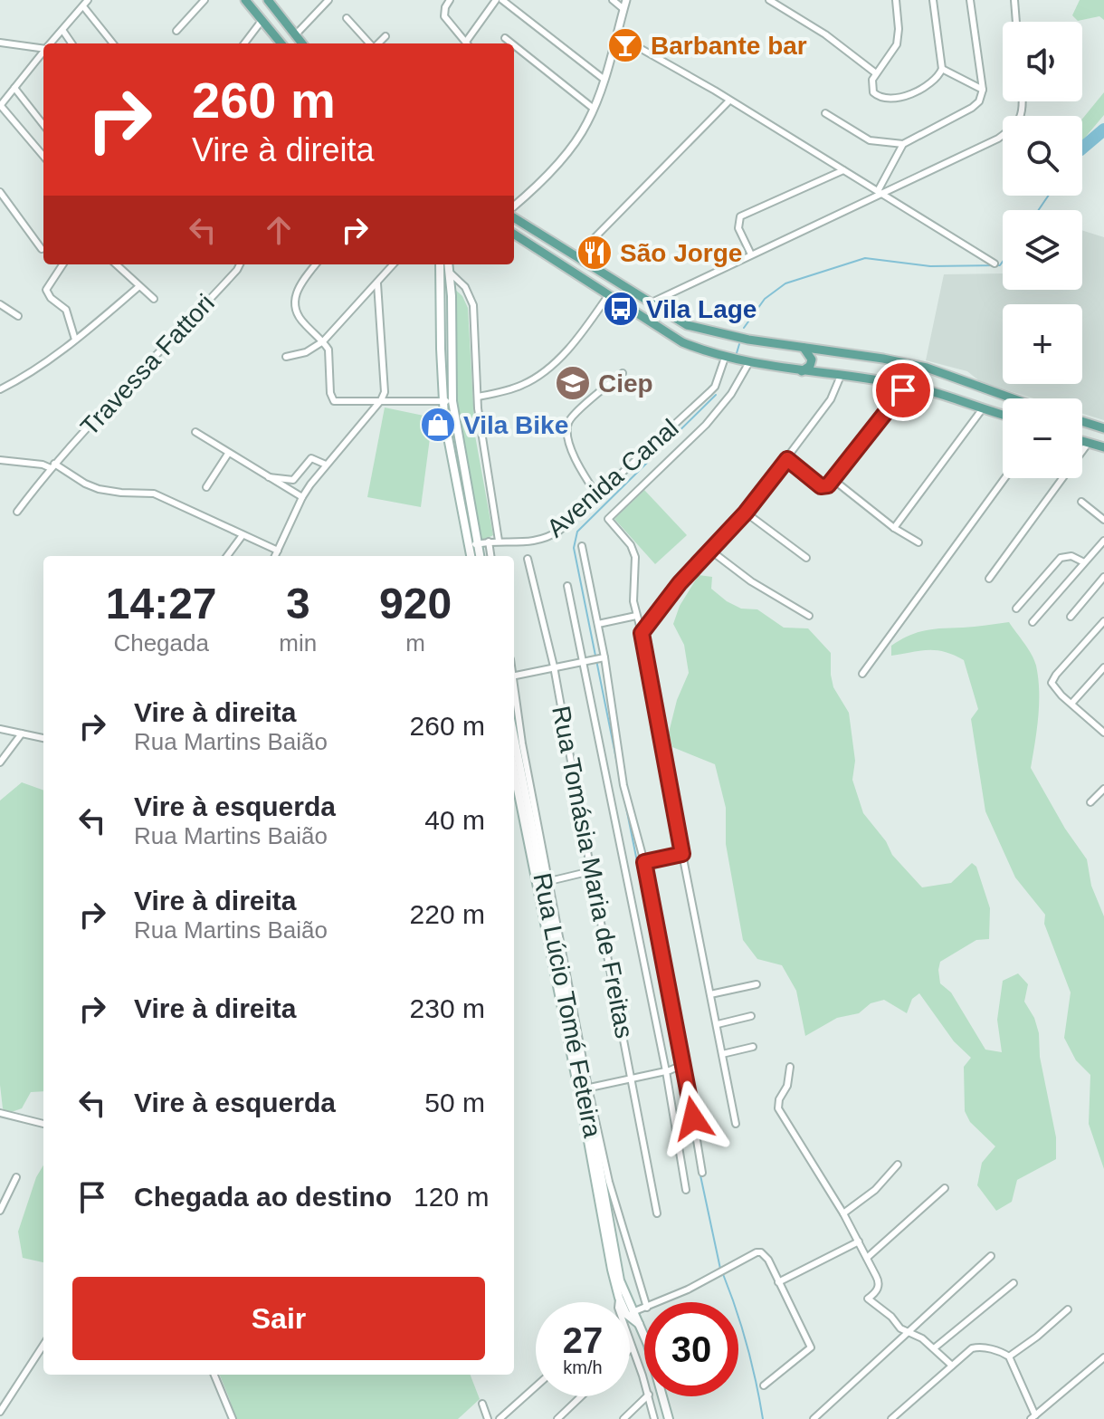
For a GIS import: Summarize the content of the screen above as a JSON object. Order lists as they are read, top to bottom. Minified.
{"streets":{"main road":["Rua Lúcio Tomé Feteira"],"street":["Travessa Fattori","Avenida Canal","Rua Tomásia Maria de Freitas"]},"places":{"bar":["Barbante bar"],"restaurant":["São Jorge"],"bus stop":["Vila Lage"],"school or university":["Ciep"],"shop":["Vila Bike"]},"page":{"map_buttons":["+","−"],"turn":["260 m","Vire à direita"],"eta":["14:27","Chegada","3","min","920","m"],"list":[{"name":"Vire à direita","note":"Rua Martins Baião","value":"260 m"},{"name":"Vire à esquerda","note":"Rua Martins Baião","value":"40 m"},{"name":"Vire à direita","note":"Rua Martins Baião","value":"220 m"},{"name":"Vire à direita","value":"230 m"},{"name":"Vire à esquerda","value":"50 m"},{"name":"Chegada ao destino","value":"120 m"}],"buttons":"Sair","speed":"27 km/h","limit":"30"}}
